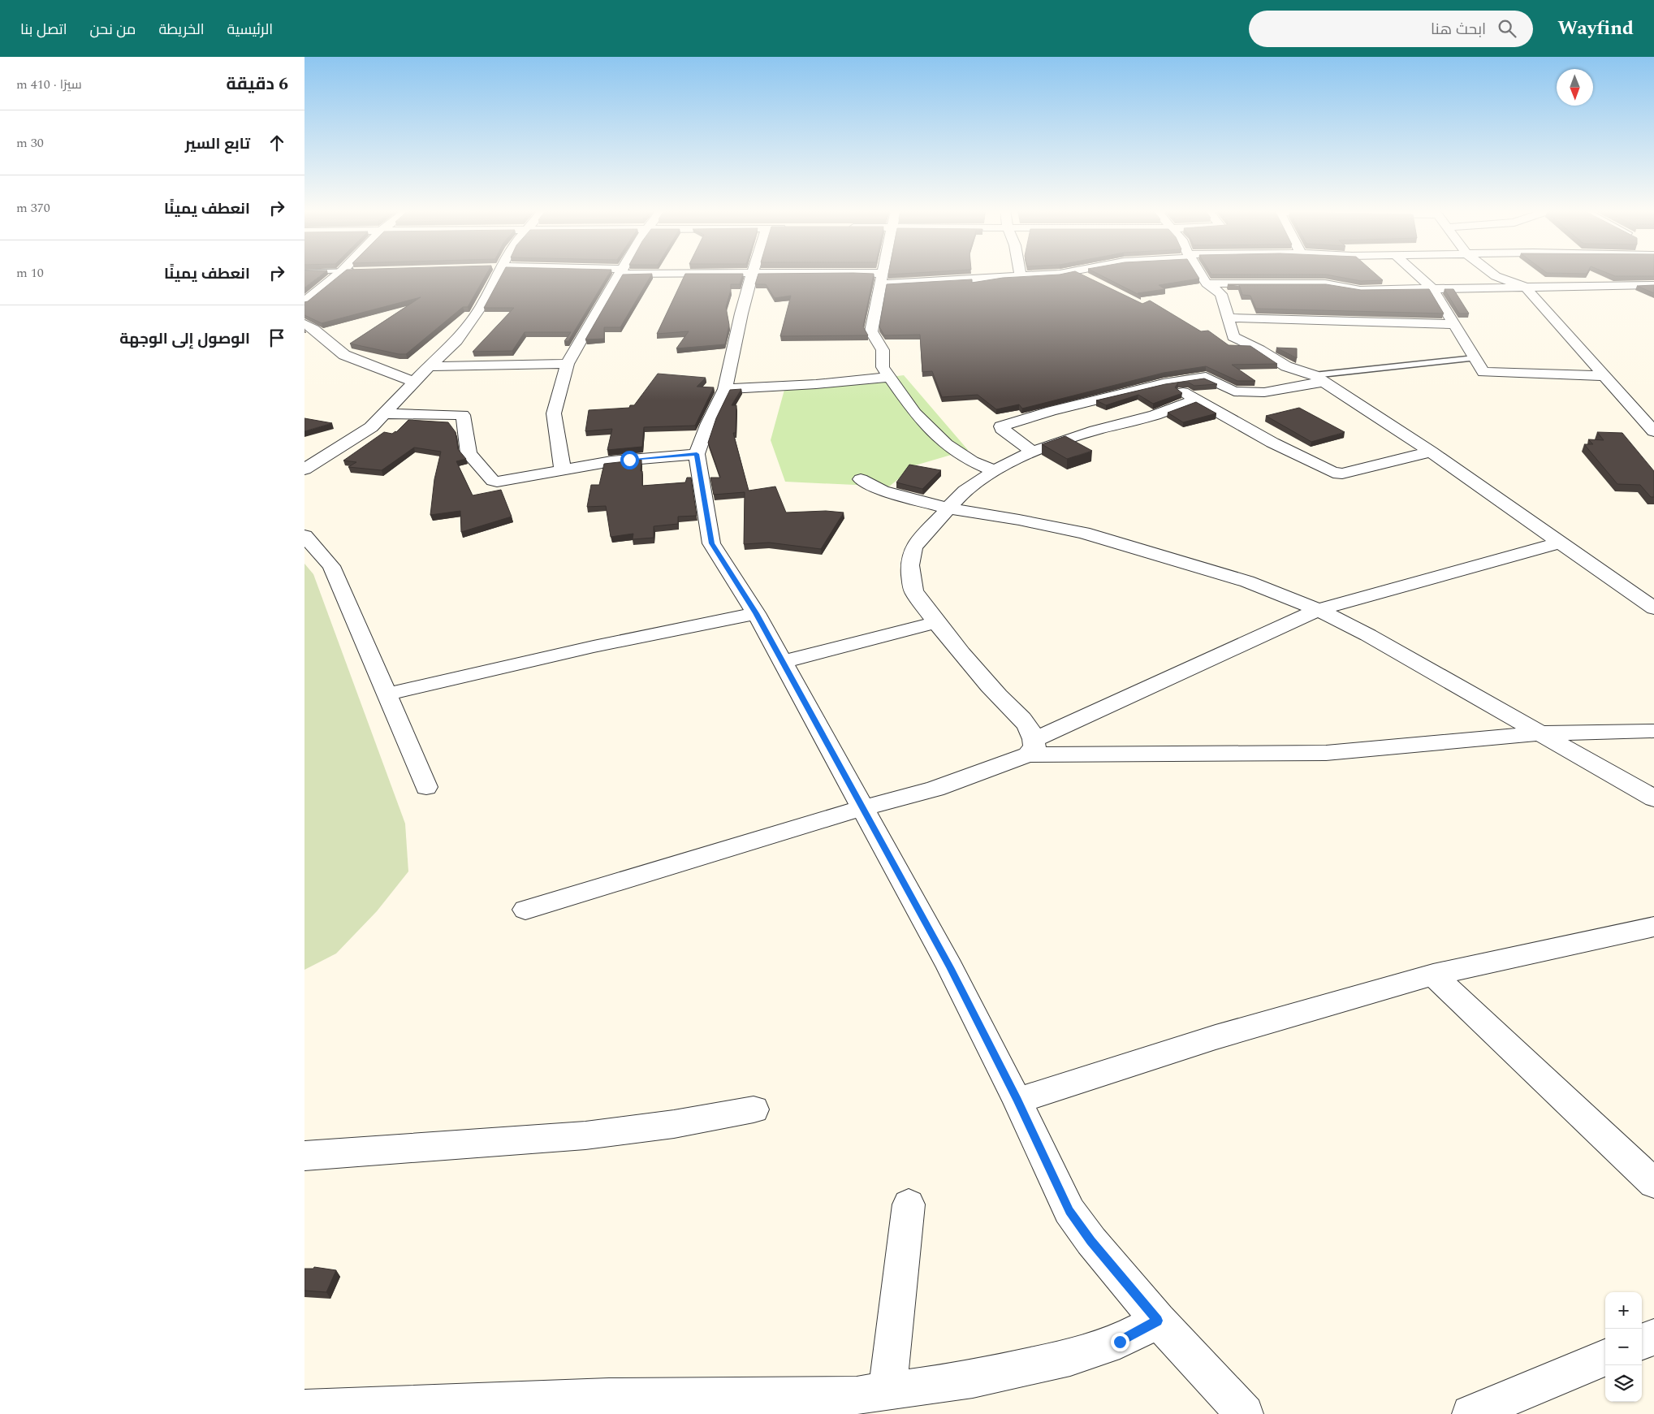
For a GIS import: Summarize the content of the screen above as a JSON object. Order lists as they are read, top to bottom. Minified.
{"north":"bottom","page":{"header":"Wayfind","search":"ابحث هنا","nav":["الرئيسية","الخريطة","من نحن","اتصل بنا"],"heading":["6 دقيقة","سيرًا · 410 m"],"list":[["تابع السير","30 m"],["انعطف يمينًا","370 m"],["انعطف يمينًا","10 m"],"الوصول إلى الوجهة"],"map_buttons":["+","−"]}}
